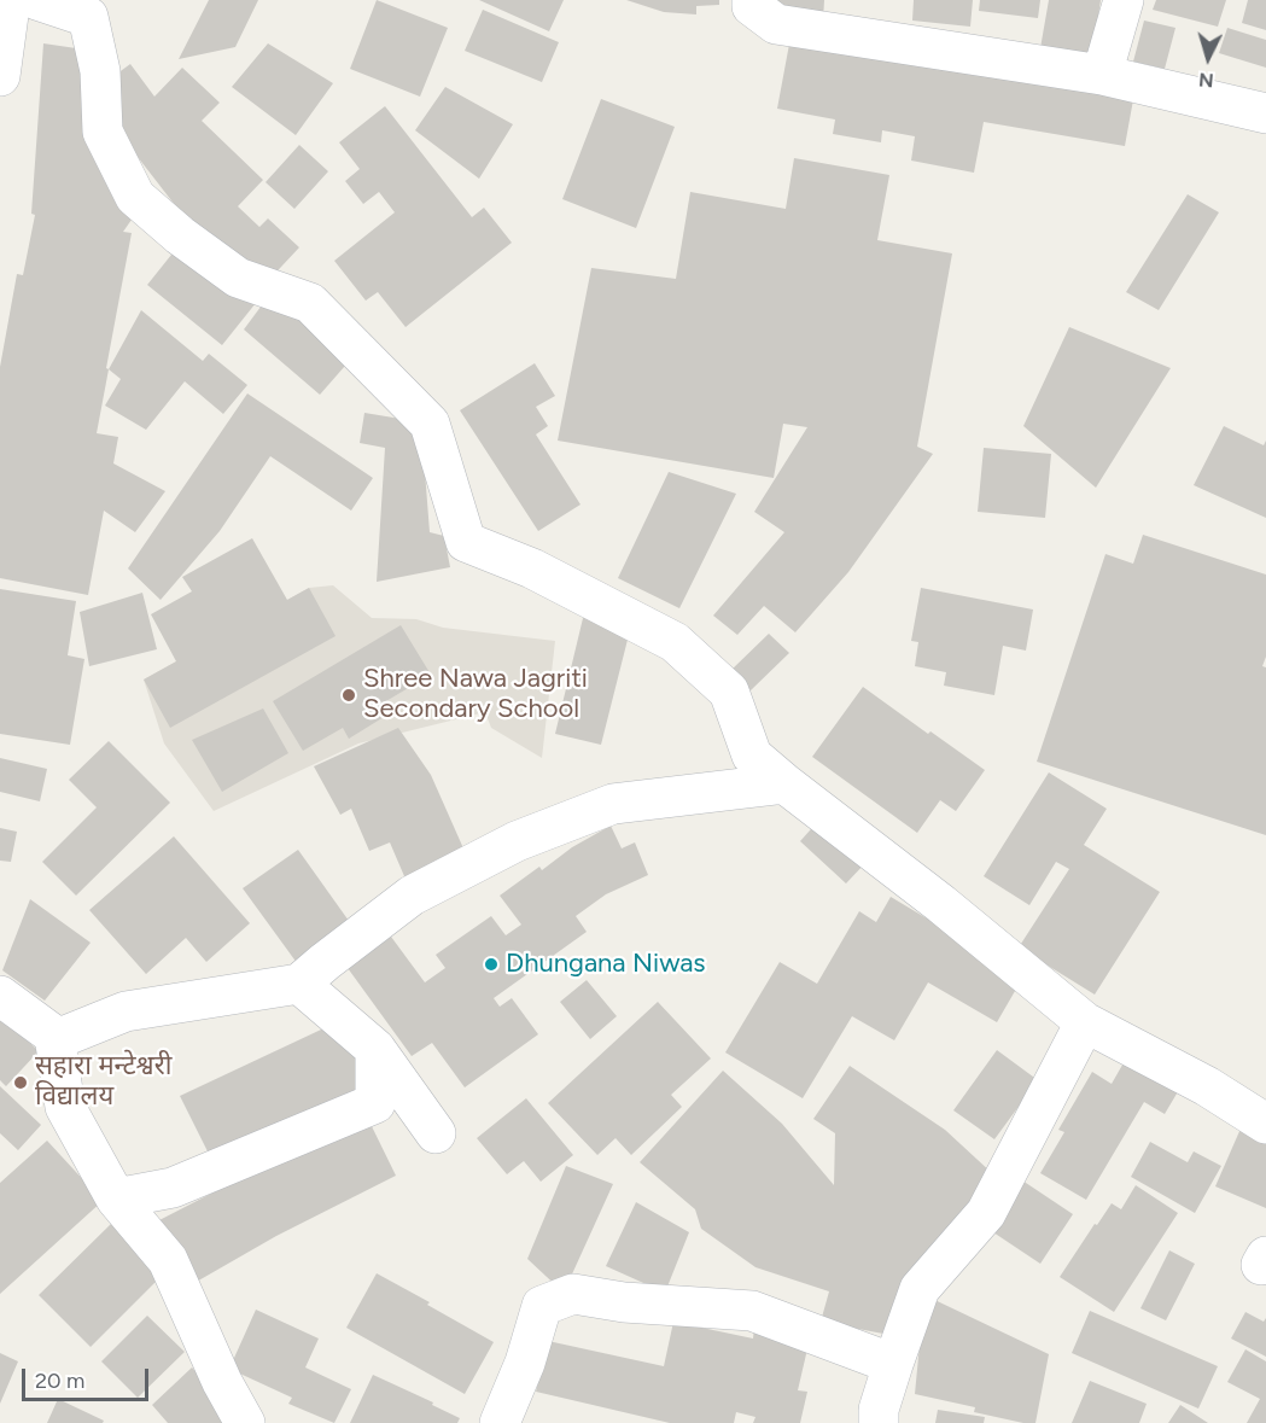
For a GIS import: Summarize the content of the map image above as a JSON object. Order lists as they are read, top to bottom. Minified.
{"places":["Shree Nawa Jagriti Secondary School","Dhungana Niwas","सहारा मन्टेश्वरी विद्यालय"],"scale_bar":"20 m","north":"bottom"}
